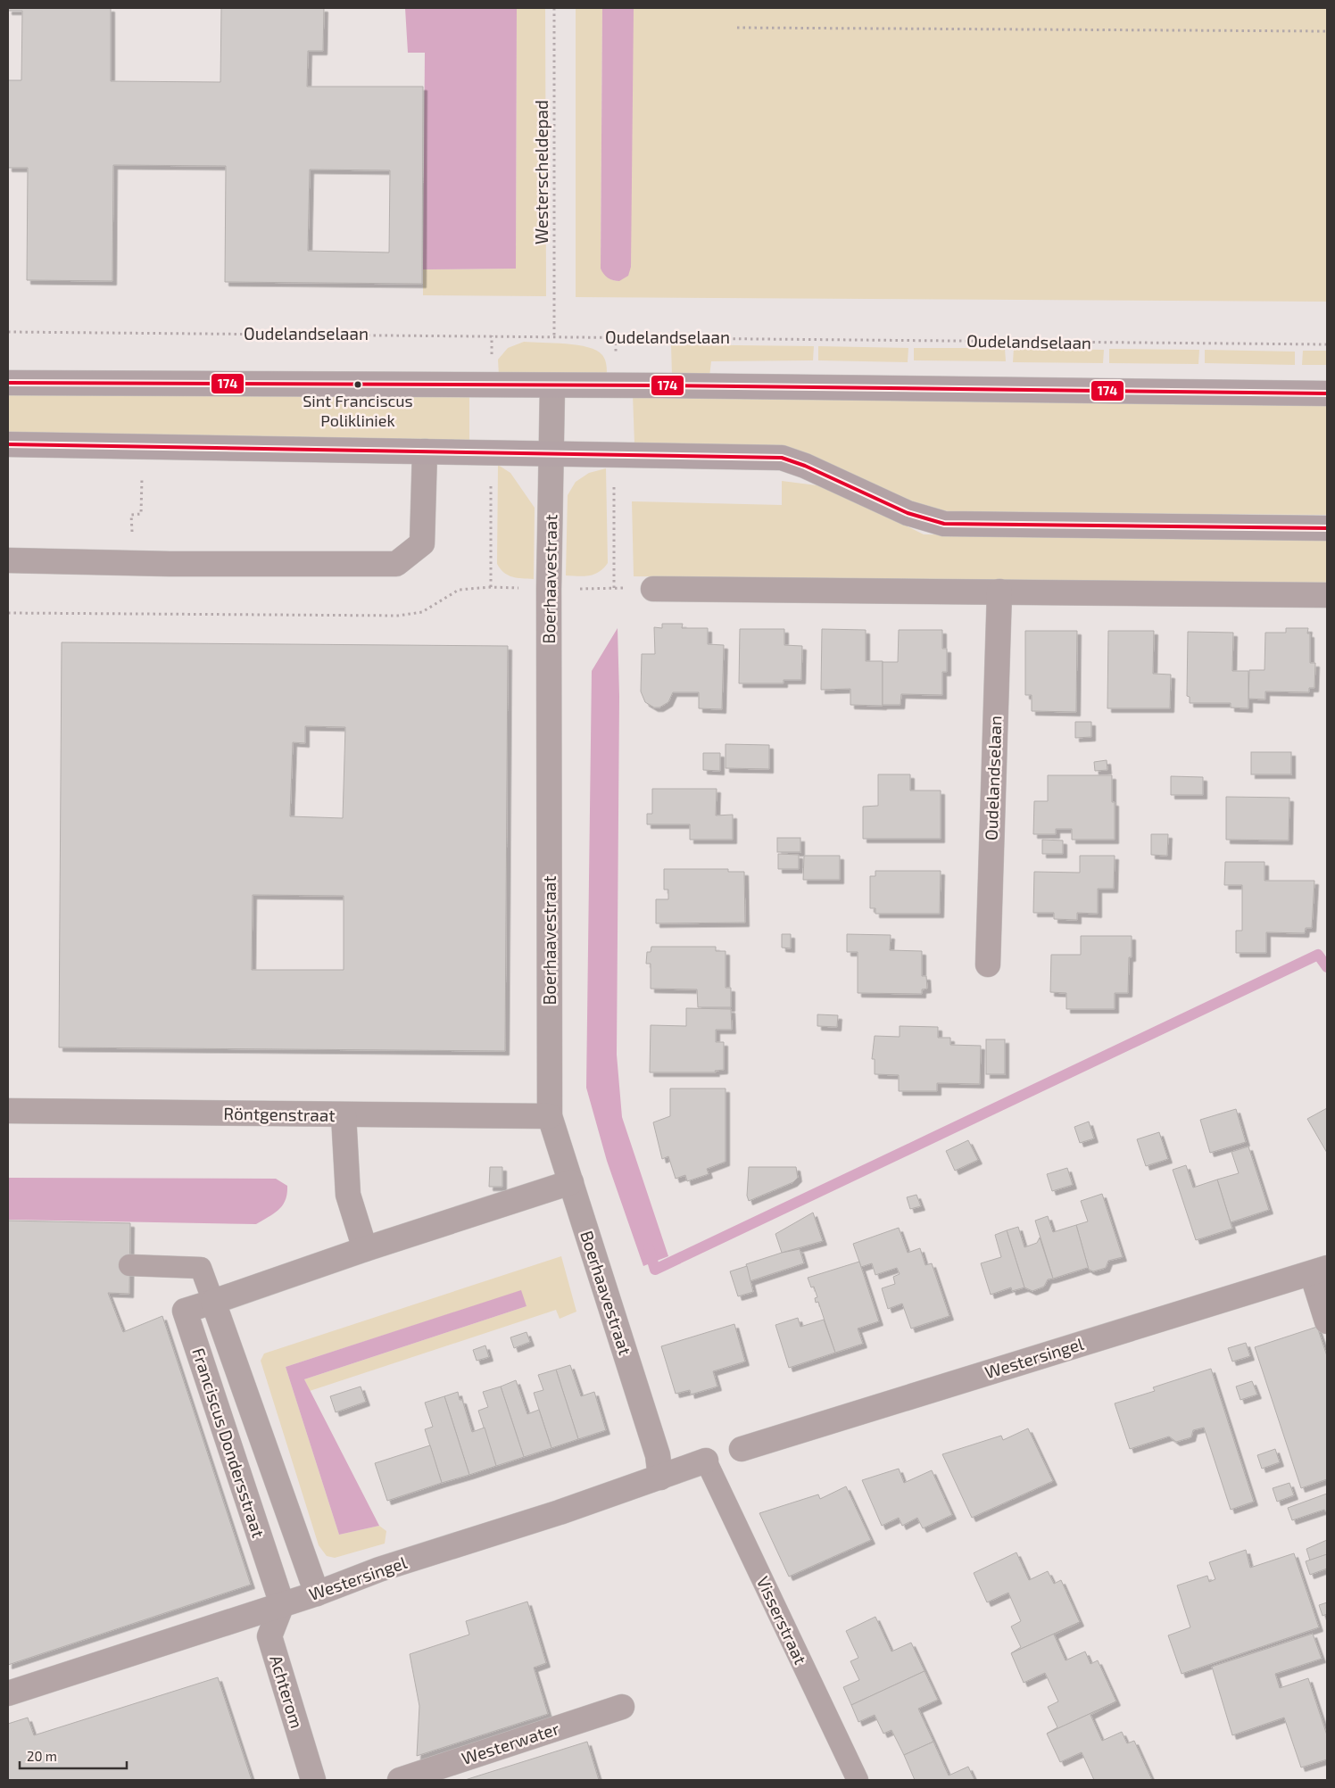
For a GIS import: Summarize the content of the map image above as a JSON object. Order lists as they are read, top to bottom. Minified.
{"streets":{"street":["Oudelandselaan","Boerhaavestraat","Röntgenstraat","Westersingel","Franciscus Dondersstraat","Achterom","Westerwater"],"lane":["Visserstraat"],"path":["Westerscheldepad"]},"crossings":[["Westerscheldepad","Oudelandselaan"],["Boerhaavestraat","Röntgenstraat"],["Boerhaavestraat","Westersingel"],["Boerhaavestraat","Franciscus Dondersstraat"],["Westersingel","Franciscus Dondersstraat"],["Westersingel","Visserstraat"],["Westersingel","Achterom"],["Franciscus Dondersstraat","Achterom"]],"places":["Sint Franciscus Polikliniek"],"lines":["transit line 174"],"scale_bar":"20 m"}
